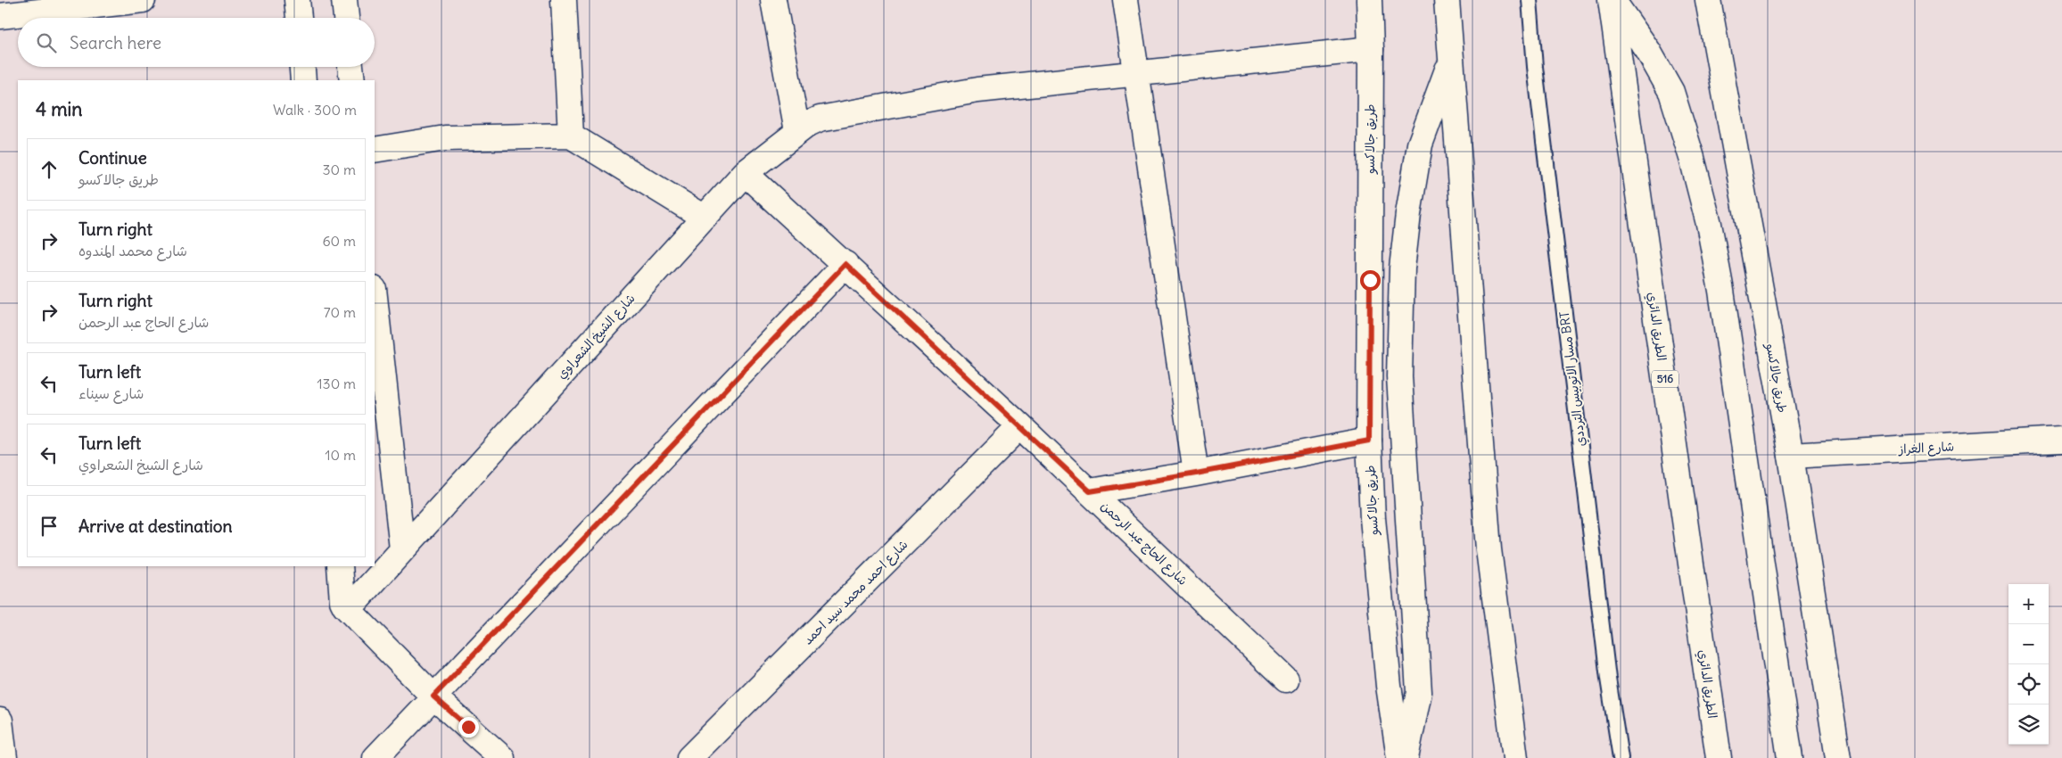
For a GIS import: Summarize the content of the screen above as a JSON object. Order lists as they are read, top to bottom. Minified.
{"streets":{"main road":["طريق جالاكسو","الطريق الدائري","شارع الشيخ الشعراوي","516","شارع الغراز","شارع الحاج عبد الرحمن","شارع احمد محمد سيد احمد"],"lane":["مسار الاتوبيس الترددي BRT"]},"crossings":[["طريق جالاكسو","شارع الشيخ الشعراوي"],["طريق جالاكسو","شارع الغراز"],["شارع الشيخ الشعراوي","شارع الحاج عبد الرحمن"],["شارع الحاج عبد الرحمن","شارع احمد محمد سيد احمد"]],"page":{"search":"Search here","heading":["4 min","Walk · 300 m"],"list":[["Continue","طريق جالاكسو","30 m"],["Turn right","شارع محمد المندوه","60 m"],["Turn right","شارع الحاج عبد الرحمن","70 m"],["Turn left","شارع سيناء","130 m"],["Turn left","شارع الشيخ الشعراوي","10 m"],"Arrive at destination"],"map_buttons":["+","−"]}}
